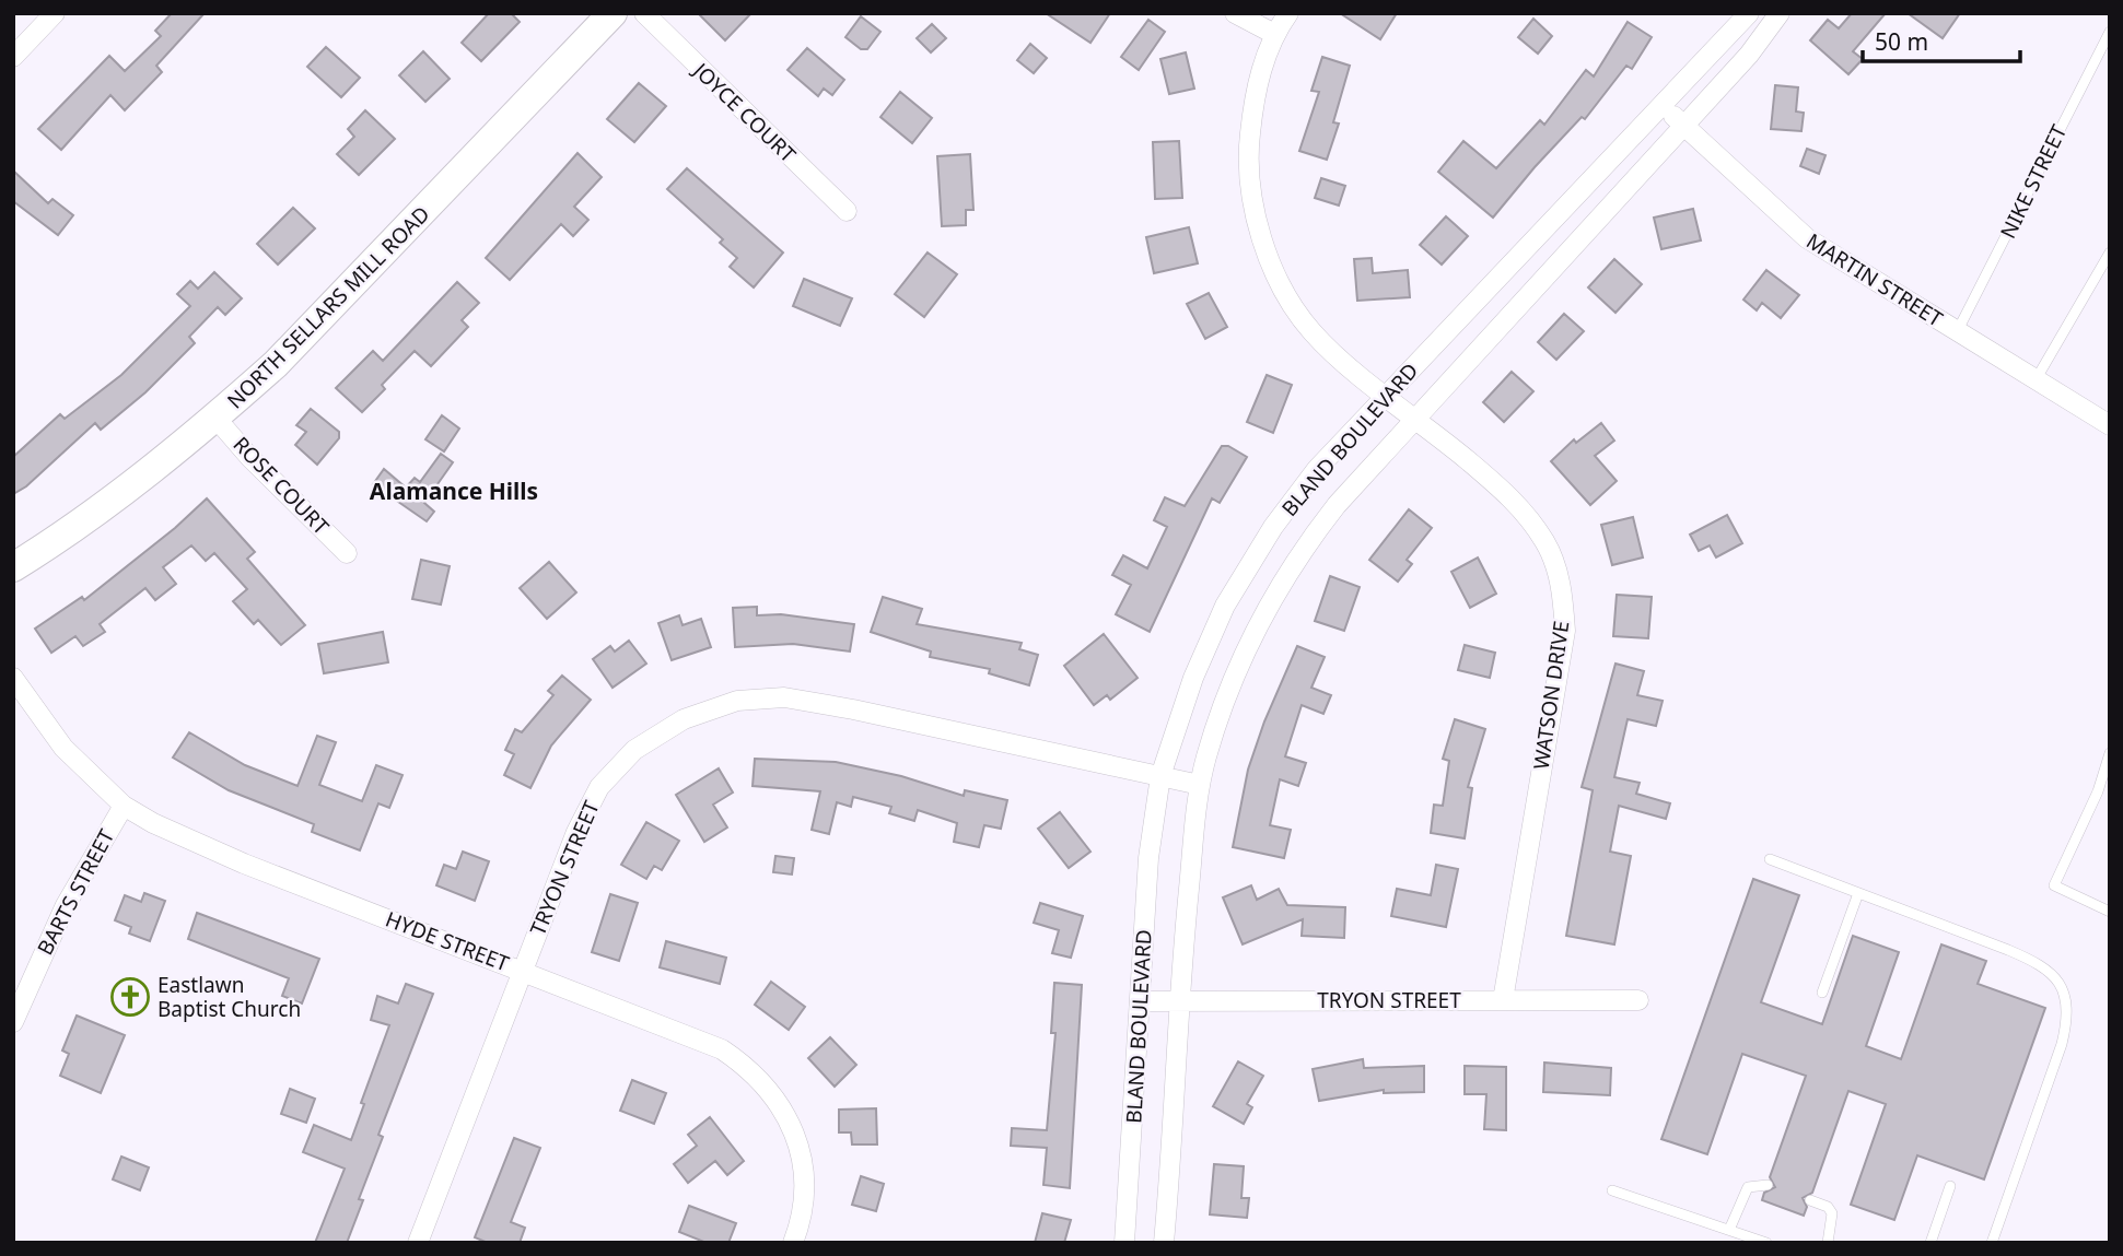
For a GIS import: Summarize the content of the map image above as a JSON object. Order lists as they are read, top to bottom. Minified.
{"streets":{"street":["JOYCE COURT","MARTIN STREET","NORTH SELLARS MILL ROAD","BLAND BOULEVARD","ROSE COURT","WATSON DRIVE","TRYON STREET","BARTS STREET","HYDE STREET"],"lane":["NIKE STREET"]},"crossings":[["NIKE STREET","MARTIN STREET"],["MARTIN STREET","BLAND BOULEVARD"],["NORTH SELLARS MILL ROAD","ROSE COURT"],["BLAND BOULEVARD","WATSON DRIVE"],["BLAND BOULEVARD","TRYON STREET"],["WATSON DRIVE","TRYON STREET"],["TRYON STREET","HYDE STREET"],["BARTS STREET","HYDE STREET"]],"districts":["Alamance Hills"],"places":{"church":["Eastlawn Baptist Church"]},"scale_bar":"50 m"}
